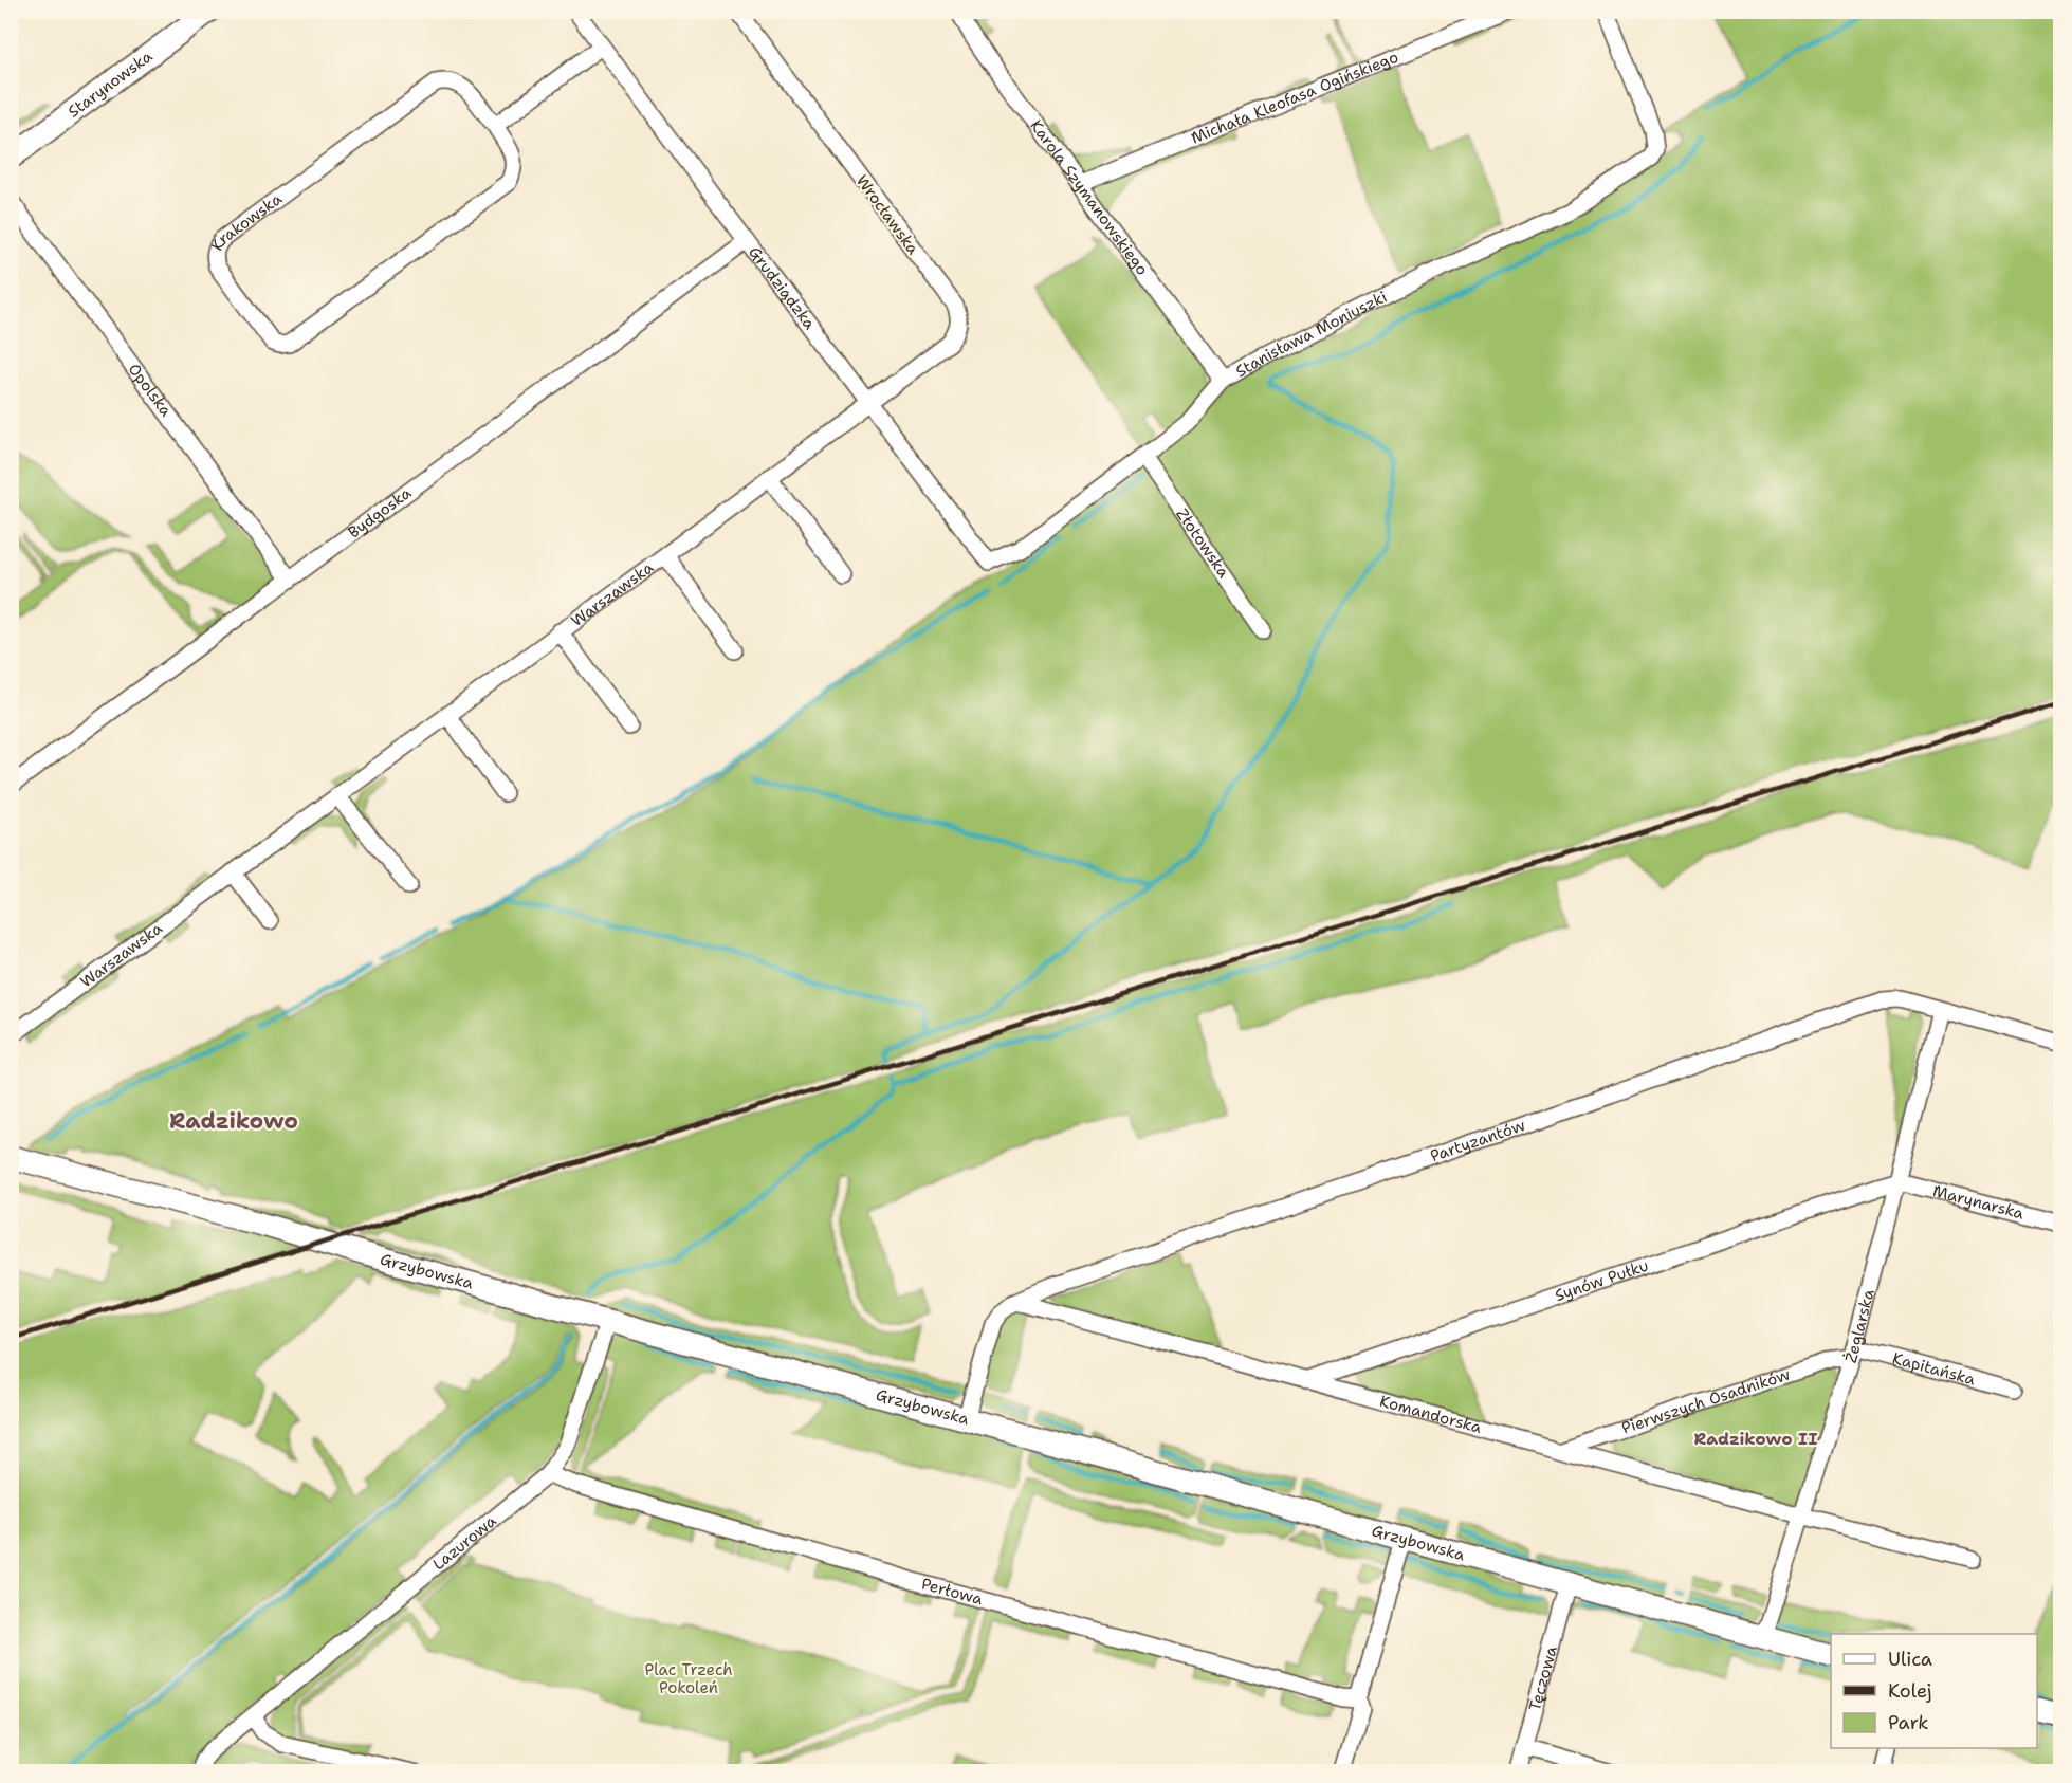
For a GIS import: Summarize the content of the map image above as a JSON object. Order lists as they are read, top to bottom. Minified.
{"streets":{"street":["Starynowska","Michała Kleofasa Ogińskiego","Karola Szymanowskiego","Wrocławska","Krakowska","Grudziądzka","Stanisława Moniuszki","Opolska","Bydgoska","Złotowska","Warszawska","Partyzantów","Marynarska","Grzybowska","Synów Pułku","Żeglarska","Kapitańska","Pierwszych Osadników","Komandorska","Lazurowa","Perłowa","Tęczowa"]},"crossings":[["Michała Kleofasa Ogińskiego","Karola Szymanowskiego"],["Karola Szymanowskiego","Stanisława Moniuszki"],["Wrocławska","Grudziądzka"],["Wrocławska","Warszawska"],["Grudziądzka","Stanisława Moniuszki"],["Grudziądzka","Bydgoska"],["Grudziądzka","Warszawska"],["Stanisława Moniuszki","Złotowska"],["Opolska","Bydgoska"],["Partyzantów","Żeglarska"],["Partyzantów","Komandorska"],["Marynarska","Synów Pułku"],["Marynarska","Żeglarska"],["Grzybowska","Żeglarska"],["Grzybowska","Lazurowa"],["Grzybowska","Tęczowa"],["Synów Pułku","Żeglarska"],["Synów Pułku","Komandorska"],["Żeglarska","Kapitańska"],["Żeglarska","Pierwszych Osadników"],["Żeglarska","Komandorska"],["Kapitańska","Pierwszych Osadników"],["Pierwszych Osadników","Komandorska"],["Lazurowa","Perłowa"]],"districts":["Radzikowo","Radzikowo II"],"parks":["Plac Trzech Pokoleń"],"legend":["Ulica","Kolej","Park"]}
